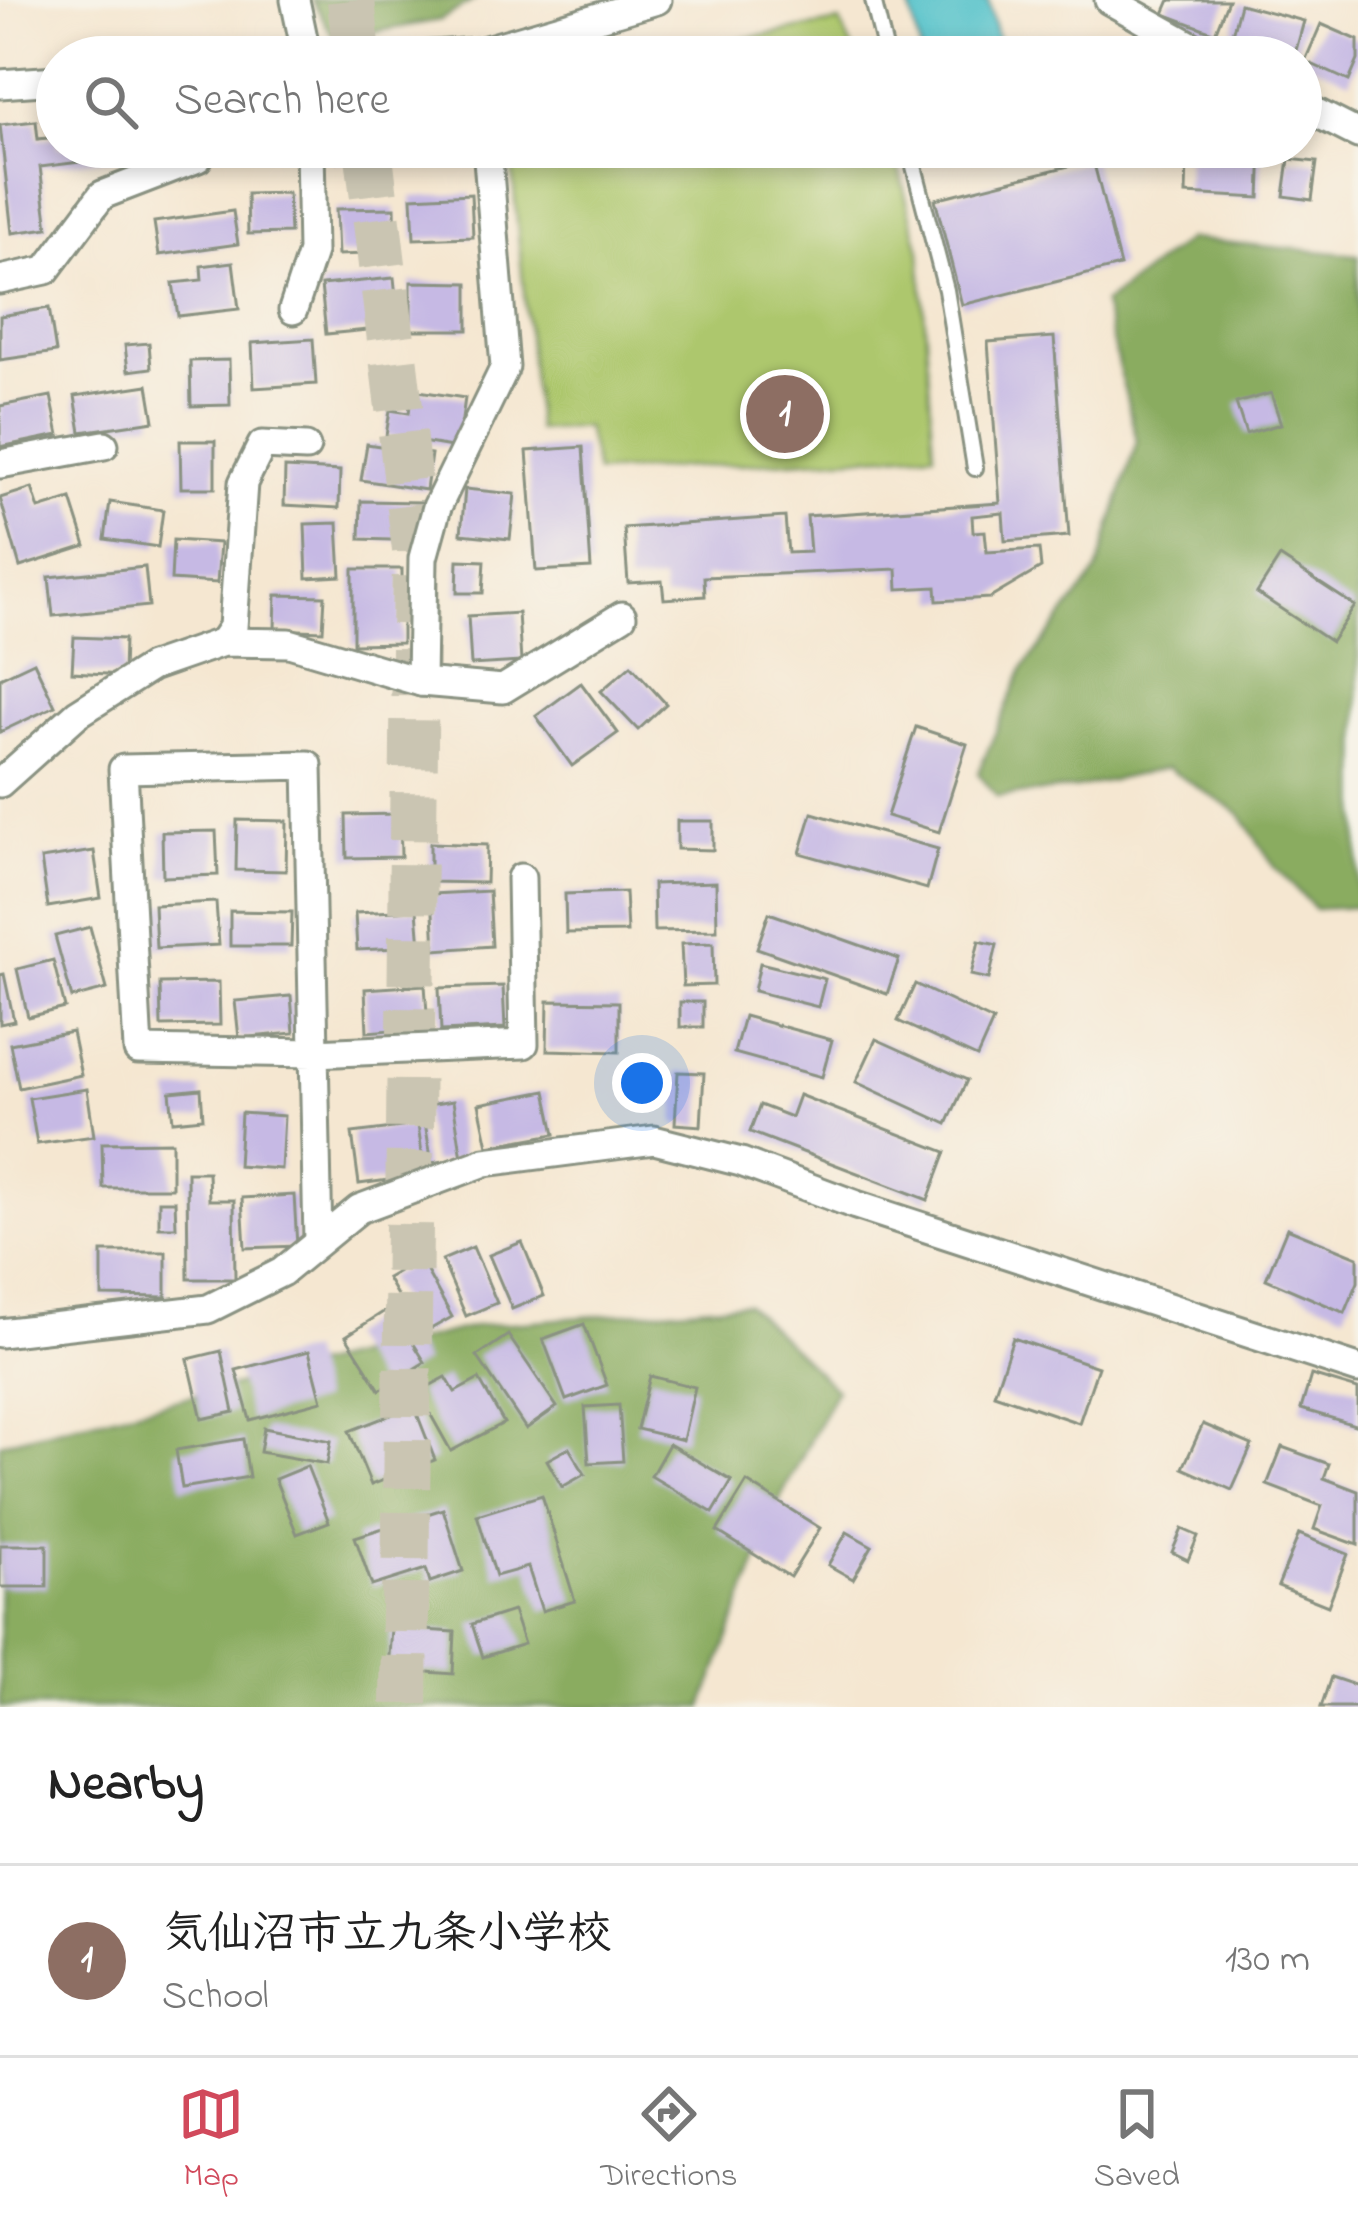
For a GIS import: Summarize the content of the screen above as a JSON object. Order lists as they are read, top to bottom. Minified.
{"page":{"search":"Search here","pins":"1","heading":"Nearby","list":[{"mark":"1","name":"気仙沼市立九条小学校","note":"School","value":"130 m"}],"nav":["Map","Directions","Saved"]}}
